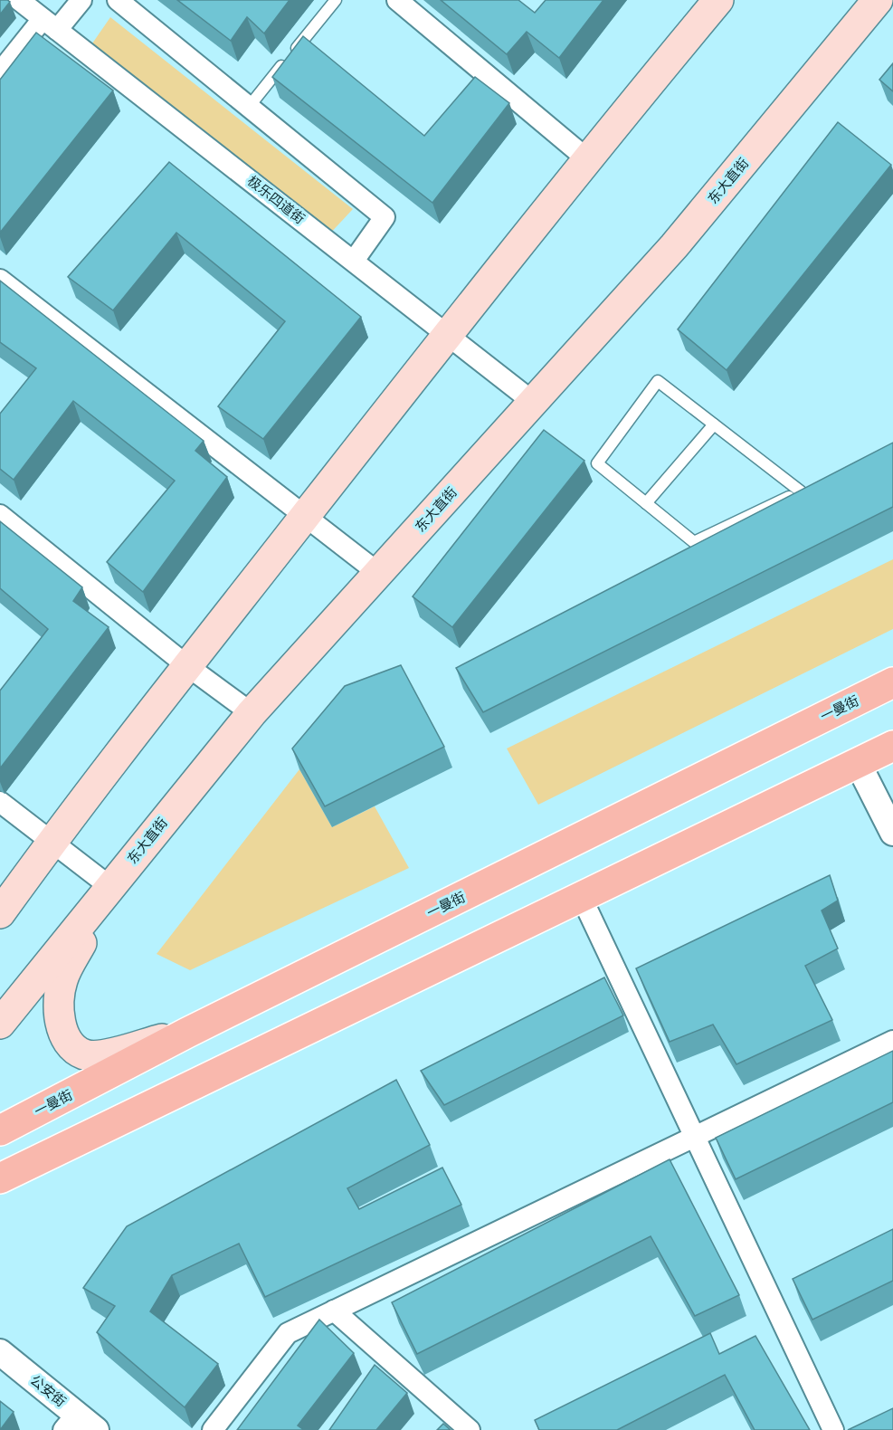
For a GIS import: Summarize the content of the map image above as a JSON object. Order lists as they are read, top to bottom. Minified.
{"streets":{"main road":["东大直街","一曼街"],"street":["极乐四道街","公安街"]},"crossings":[["东大直街","极乐四道街"]]}
